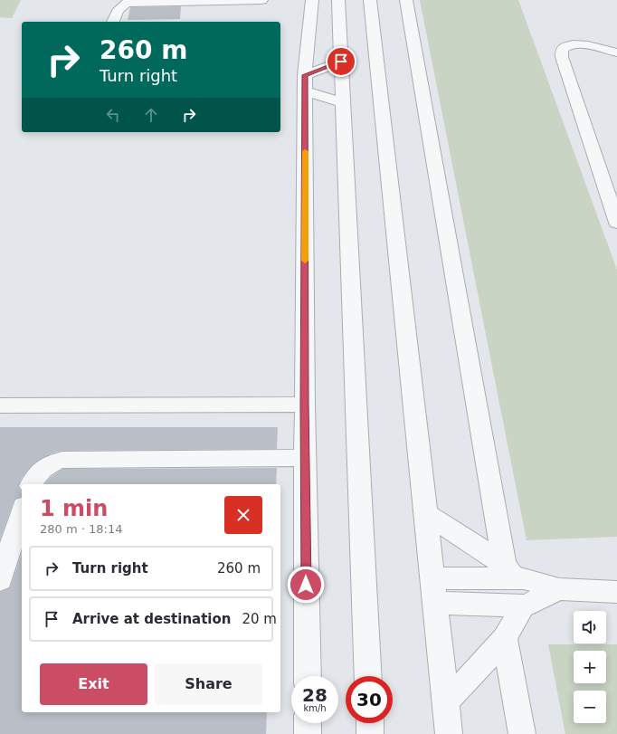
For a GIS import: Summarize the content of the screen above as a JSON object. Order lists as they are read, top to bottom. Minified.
{"page":{"turn":["260 m","Turn right"],"heading":["1 min","280 m · 18:14"],"list":[{"name":"Turn right","value":"260 m"},{"name":"Arrive at destination","value":"20 m"}],"map_buttons":["+","−"],"buttons":["Exit","Share"],"speed":"28 km/h","limit":"30"}}
